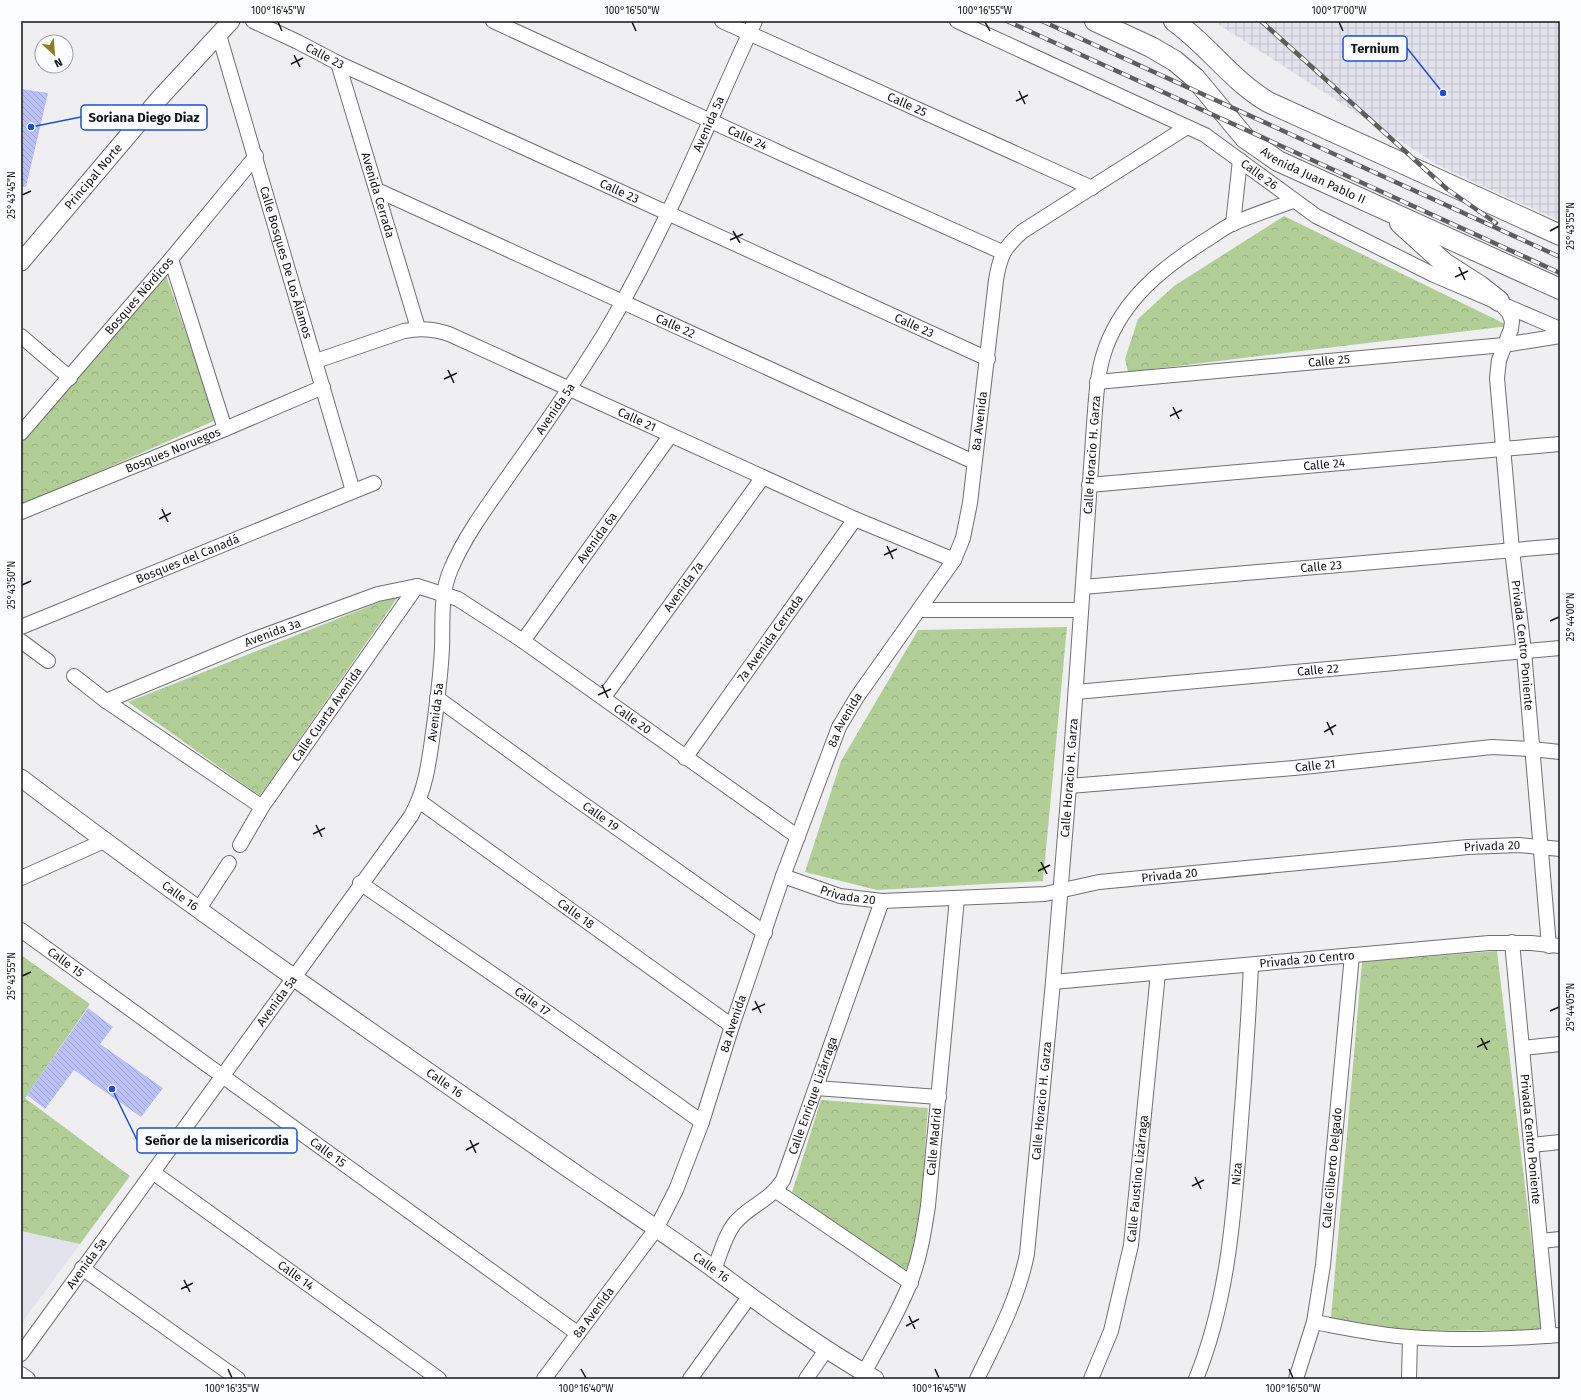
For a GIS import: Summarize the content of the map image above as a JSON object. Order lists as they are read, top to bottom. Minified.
{"streets":{"main road":["Avenida Juan Pablo II"],"street":["Calle 23","Calle 25","Avenida 5a","Calle 24","Calle 26","Principal Norte","Avenida Cerrada","Calle Bosques De Los Álamos","Bosques Nórdicos","Calle 22","Calle 21","8a Avenida","Bosques Noruegos","Calle Horacio H. Garza","Avenida 6a","Bosques del Canadá","Avenida 7a","Avenida 3a","7a Avenida Cerrada","Privada Centro Poniente","Calle Cuarta Avenida","Calle 20","Calle 19","Privada 20","Calle 16","Calle 18","Privada 20 Centro","Calle 15","Calle 17","Calle Enrique Lizárraga","Calle Madrid","Calle Gilberto Delgado","Niza","Calle Faustino Lizárraga","Calle 14"]},"crossings":[["Calle 23","Avenida 5a"],["Calle 23","Avenida Cerrada"],["Calle 23","8a Avenida"],["Calle 23","Calle Horacio H. Garza"],["Calle 23","Privada Centro Poniente"],["Calle 25","Avenida 5a"],["Calle 25","Calle Horacio H. Garza"],["Calle 25","Privada Centro Poniente"],["Avenida 5a","Calle 24"],["Avenida 5a","Calle 22"],["Avenida 5a","Calle 21"],["Avenida 5a","Avenida 3a"],["Avenida 5a","Calle 20"],["Avenida 5a","Calle 19"],["Avenida 5a","Calle 16"],["Avenida 5a","Calle 18"],["Avenida 5a","Calle 15"],["Avenida 5a","Calle 17"],["Avenida 5a","Calle 14"],["Calle 24","8a Avenida"],["Calle 24","Calle Horacio H. Garza"],["Calle 24","Privada Centro Poniente"],["Calle 26","Calle Horacio H. Garza"],["Calle 26","Privada Centro Poniente"],["Principal Norte","Calle Bosques De Los Álamos"],["Avenida Cerrada","Calle 22"],["Avenida Cerrada","Calle 21"],["Calle Bosques De Los Álamos","Bosques Nórdicos"],["Calle Bosques De Los Álamos","Calle 21"],["Calle Bosques De Los Álamos","Bosques Noruegos"],["Calle Bosques De Los Álamos","Bosques del Canadá"],["Calle 22","8a Avenida"],["Calle 22","Calle Horacio H. Garza"],["Calle 22","Privada Centro Poniente"],["Calle 21","8a Avenida"],["Calle 21","Calle Horacio H. Garza"],["Calle 21","Avenida 6a"],["Calle 21","Avenida 7a"],["Calle 21","7a Avenida Cerrada"],["Calle 21","Privada Centro Poniente"],["8a Avenida","Calle 20"],["8a Avenida","Calle 19"],["8a Avenida","Privada 20"],["8a Avenida","Calle 16"],["8a Avenida","Calle 18"],["8a Avenida","Calle 15"],["8a Avenida","Calle 17"],["Calle Horacio H. Garza","Privada 20"],["Calle Horacio H. Garza","Privada 20 Centro"],["Avenida 6a","Calle 20"],["Avenida 7a","Calle 20"],["Avenida 3a","Calle Cuarta Avenida"],["Avenida 3a","Calle 20"],["7a Avenida Cerrada","Calle 20"],["Privada Centro Poniente","Privada 20"],["Privada Centro Poniente","Privada 20 Centro"],["Privada 20","Calle Enrique Lizárraga"],["Privada 20","Calle Madrid"],["Calle 16","Calle Enrique Lizárraga"],["Calle 16","Calle Madrid"],["Privada 20 Centro","Calle Gilberto Delgado"],["Privada 20 Centro","Niza"],["Privada 20 Centro","Calle Faustino Lizárraga"]],"places":["Ternium","Soriana Diego Diaz","Señor de la misericordia"],"north":"bottom right","coordinates":["100°16'45\"W","100°16'50\"W","100°16'55\"W","100°17'00\"W","25°43'45\"N","25°43'55\"N","25°43'50\"N","25°44'00\"N","25°44'05\"N","100°16'35\"W","100°16'40\"W"]}
